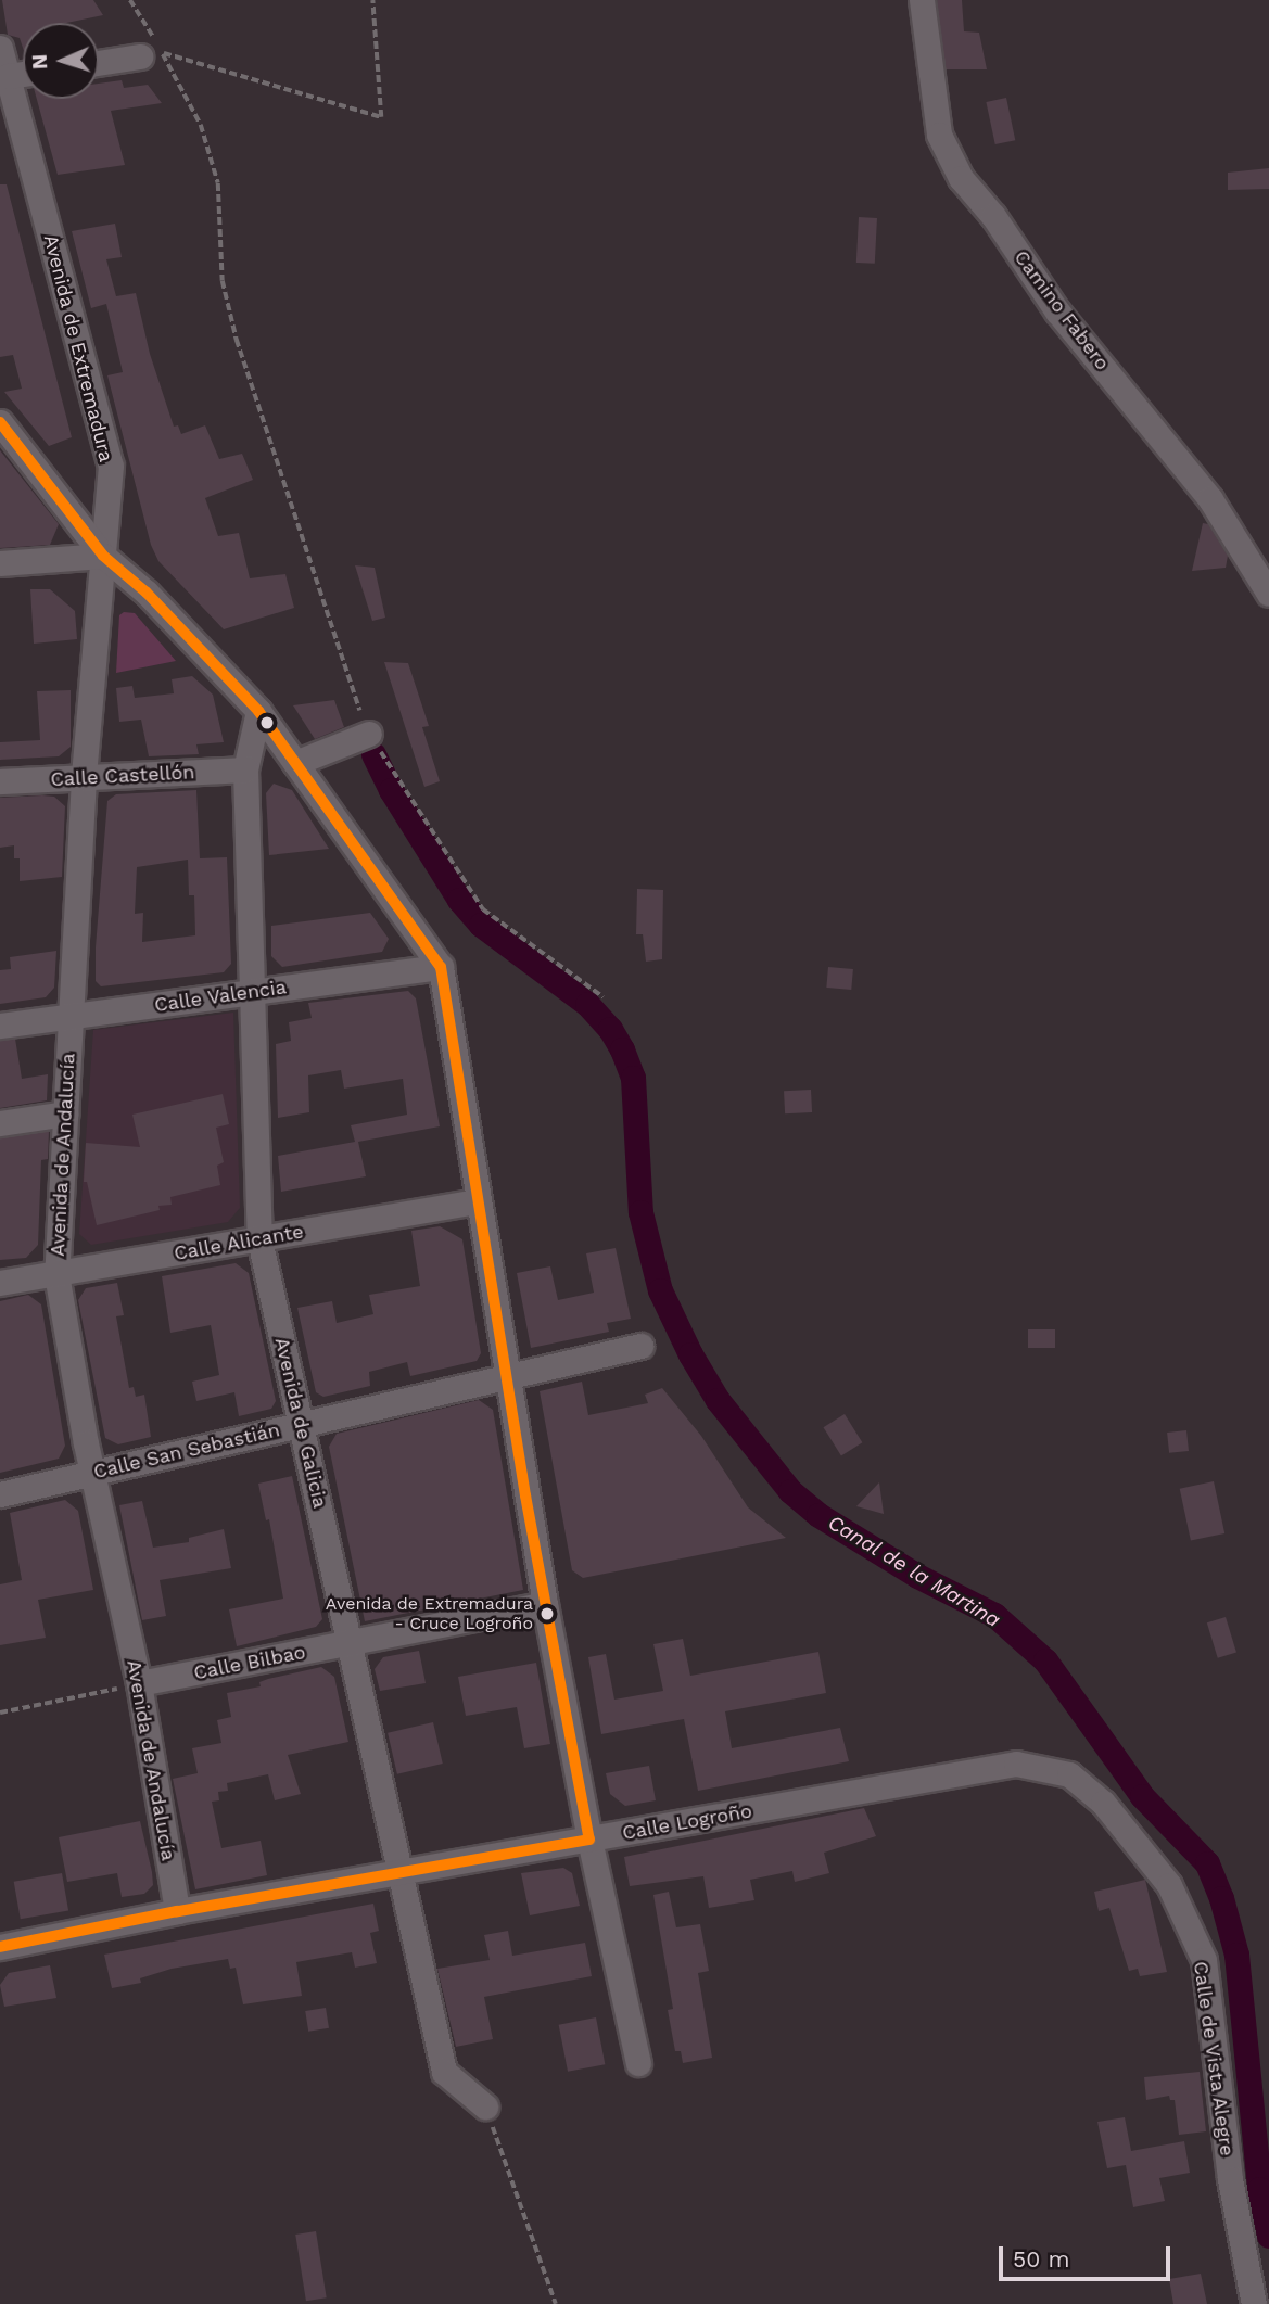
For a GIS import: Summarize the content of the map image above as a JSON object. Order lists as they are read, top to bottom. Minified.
{"streets":{"street":["Camino Fabero","Avenida de Extremadura","Calle Castellón","Calle Valencia","Avenida de Andalucía","Calle Alicante","Avenida de Galicia","Calle San Sebastián","Calle Bilbao","Calle Logroño","Calle de Vista Alegre"]},"crossings":[["Avenida de Extremadura","Avenida de Andalucía"],["Calle Castellón","Avenida de Andalucía"],["Calle Castellón","Avenida de Galicia"],["Calle Valencia","Avenida de Andalucía"],["Calle Valencia","Avenida de Galicia"],["Avenida de Andalucía","Calle Alicante"],["Avenida de Andalucía","Calle San Sebastián"],["Avenida de Andalucía","Calle Bilbao"],["Avenida de Andalucía","Calle Logroño"],["Calle Alicante","Avenida de Galicia"],["Avenida de Galicia","Calle San Sebastián"],["Avenida de Galicia","Calle Bilbao"],["Avenida de Galicia","Calle Logroño"],["Calle Logroño","Calle de Vista Alegre"]],"water":["Canal de la Martina"],"places":["Avenida de Extremadura - Cruce Logroño"],"scale_bar":"50 m","north":"left"}
